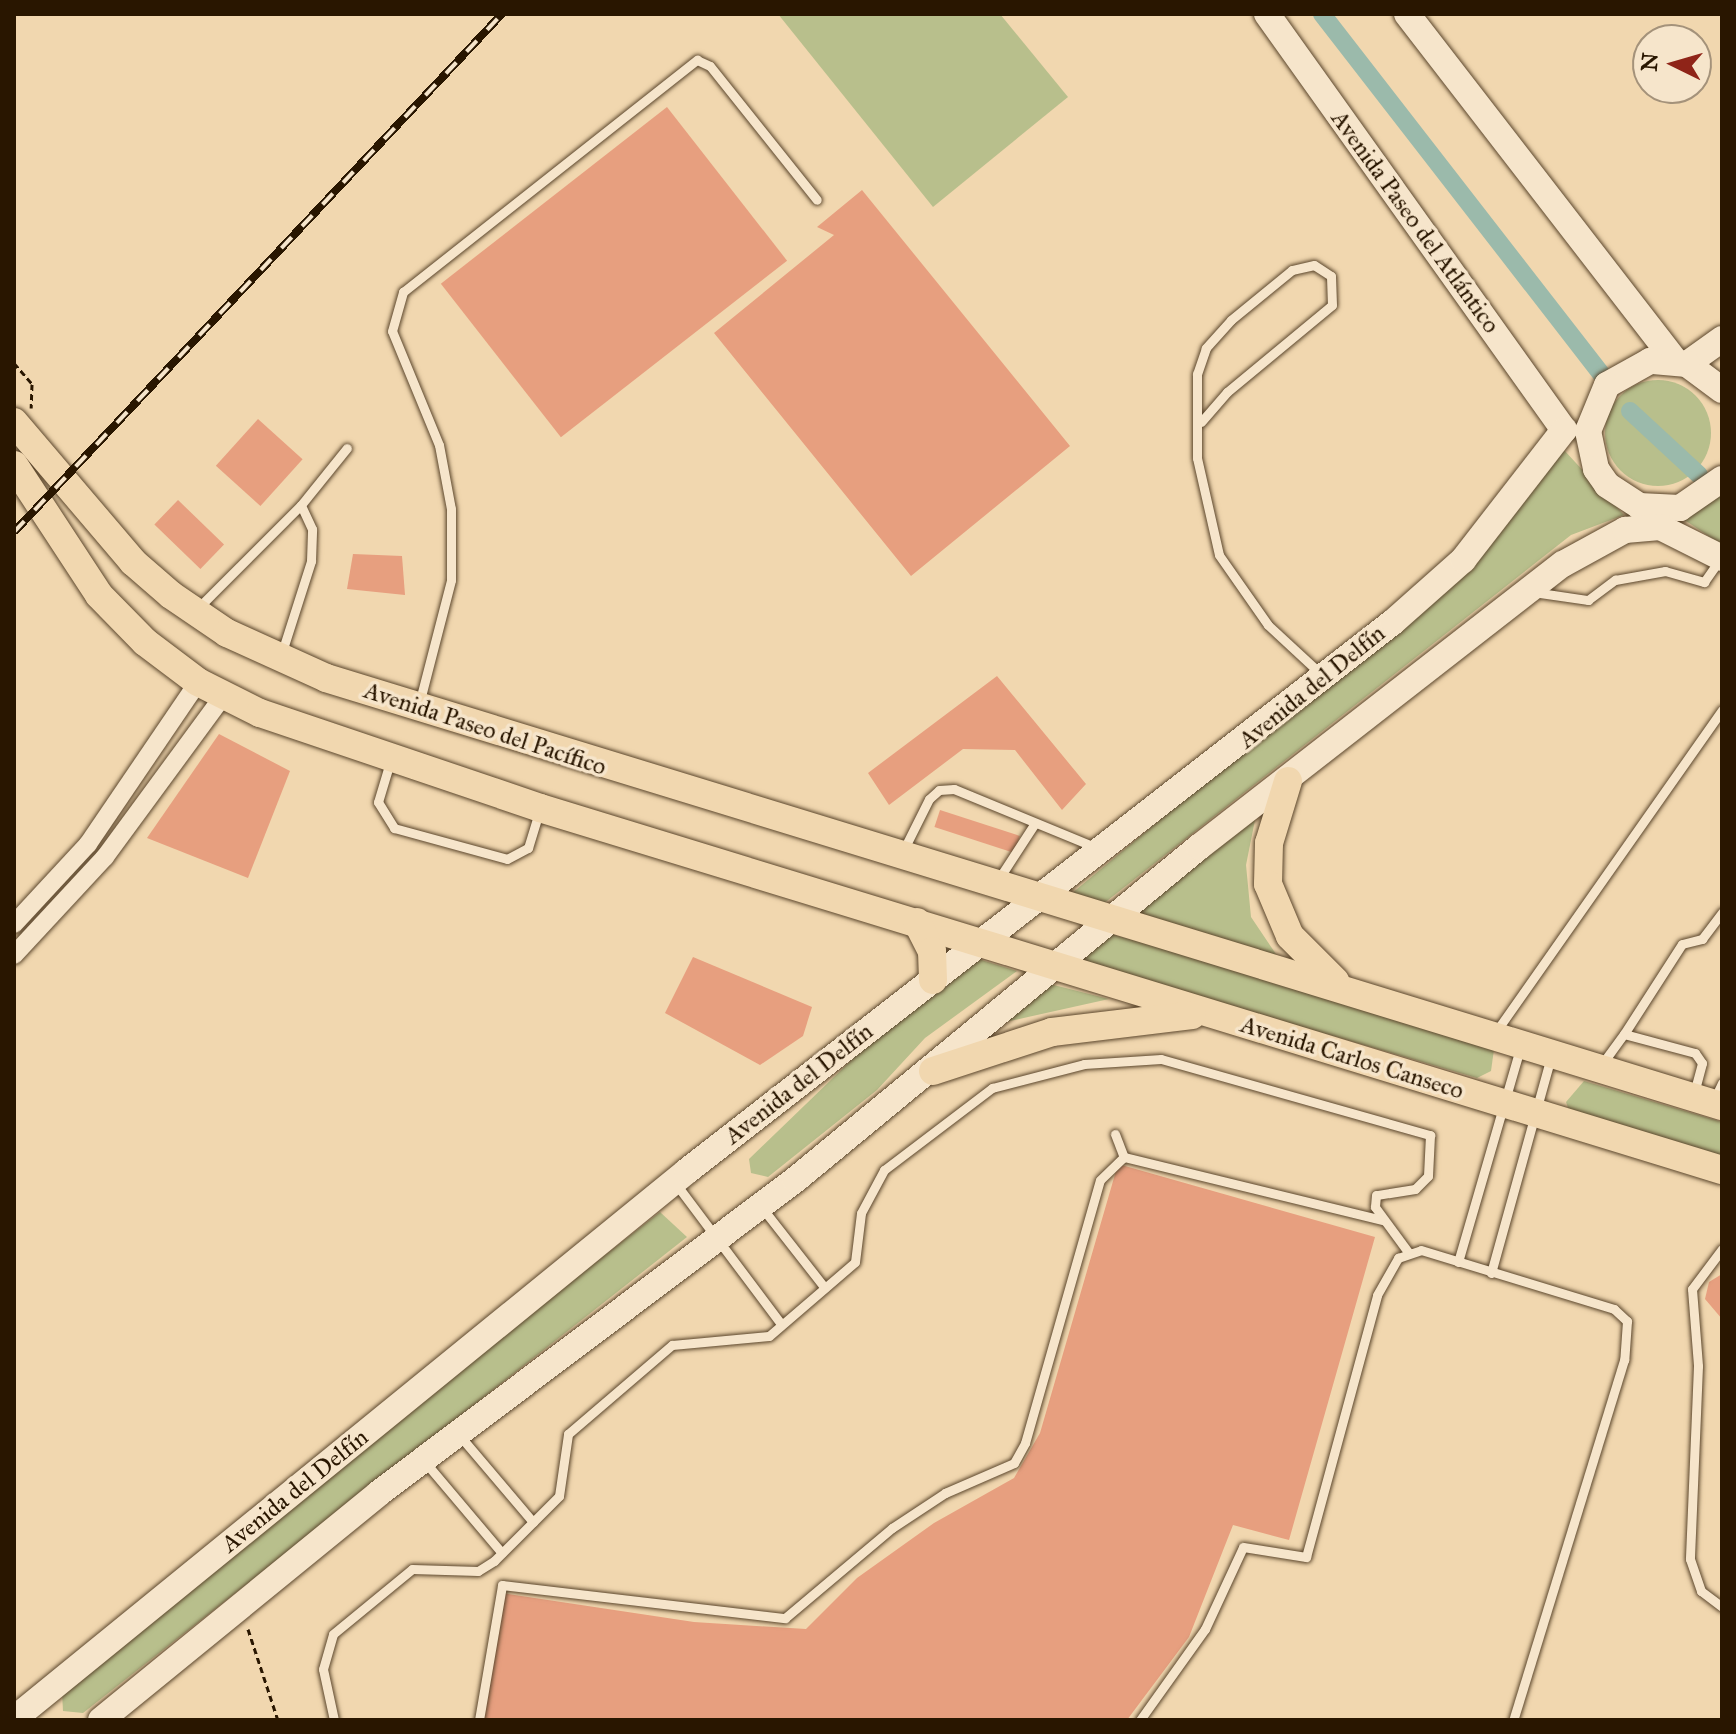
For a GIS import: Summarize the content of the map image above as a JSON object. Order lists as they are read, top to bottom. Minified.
{"streets":{"main road":["Avenida Paseo del Pacífico","Avenida Carlos Canseco"],"street":["Avenida Paseo del Atlántico","Avenida del Delfín"]},"crossings":[["Avenida Paseo del Atlántico","Avenida del Delfín"],["Avenida del Delfín","Avenida Paseo del Pacífico"],["Avenida del Delfín","Avenida Carlos Canseco"]],"north":"left"}
